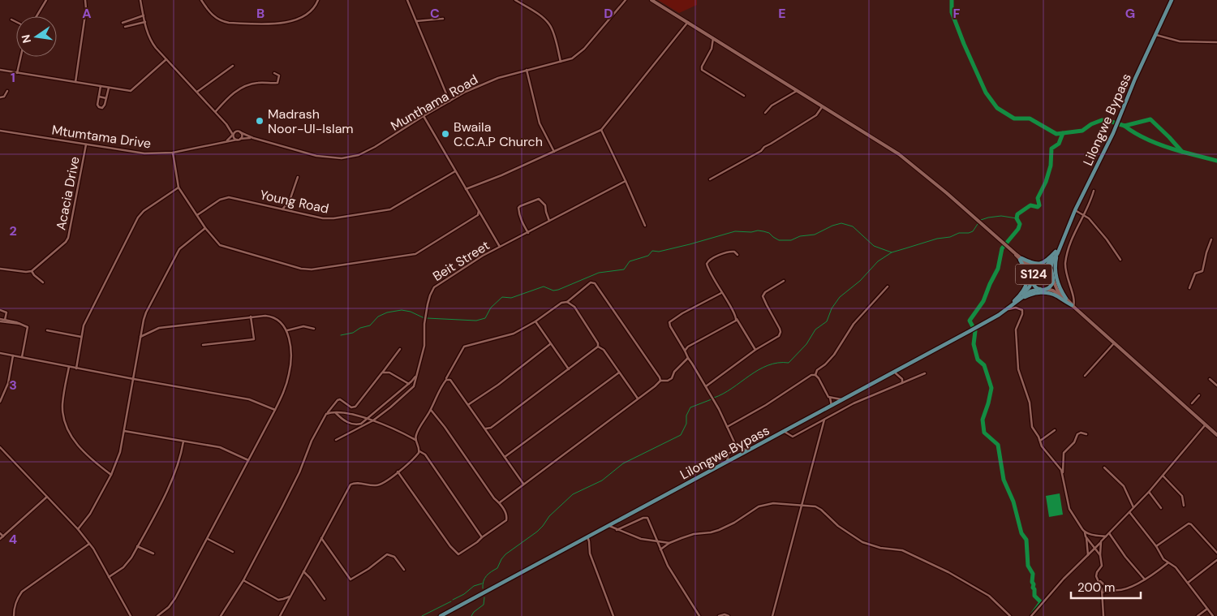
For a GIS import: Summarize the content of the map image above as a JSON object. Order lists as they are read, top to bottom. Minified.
{"streets":{"main road":["Lilongwe Bypass","S124"],"street":["Munthama Road","Mtumtama Drive","Acacia Drive","Young Road","Beit Street"]},"crossings":[["Munthama Road","Beit Street"],["Lilongwe Bypass","S124"],["Mtumtama Drive","Acacia Drive"],["Young Road","Beit Street"]],"places":["Madrash Noor-Ul-Islam","Bwaila C.C.A.P Church"],"scale_bar":"200 m","north":"left","grid":{"columns":["A","B","C","D","E","F","G"],"rows":["1","2","3","4"]}}
